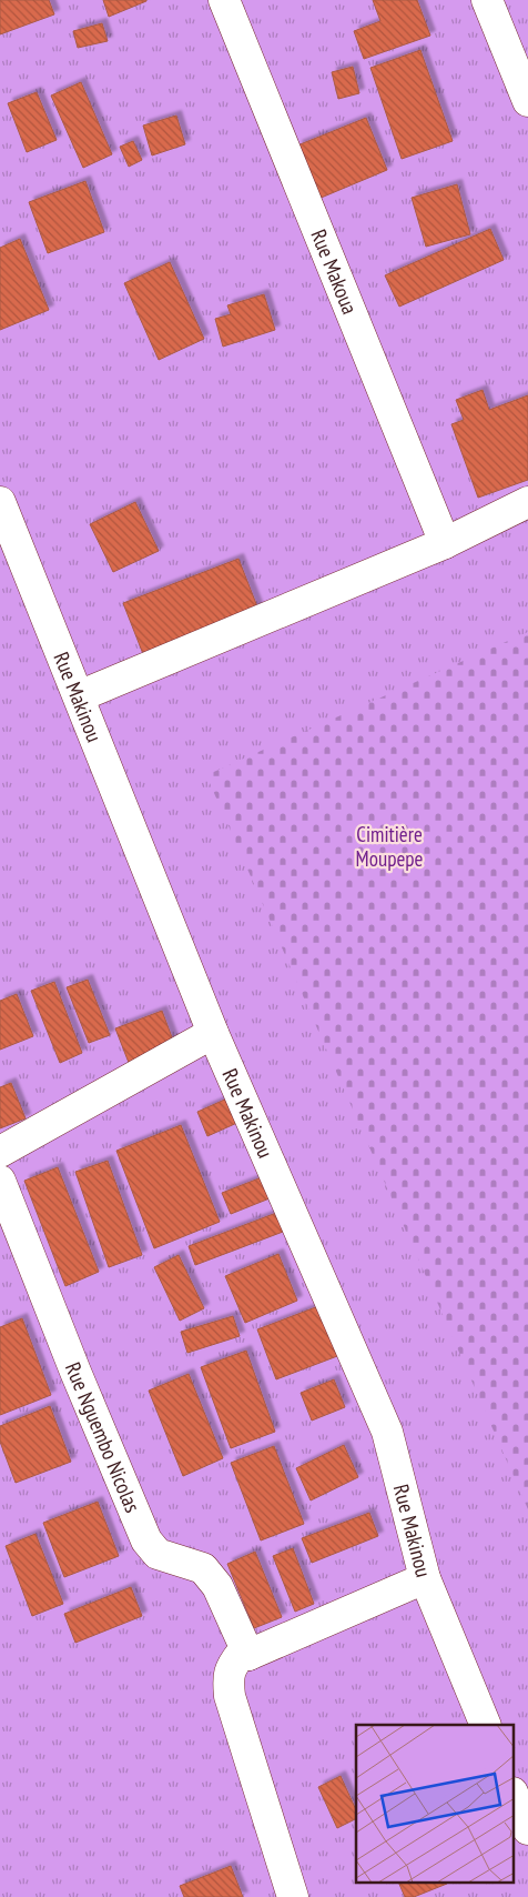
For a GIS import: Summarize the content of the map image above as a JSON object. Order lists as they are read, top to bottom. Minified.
{"streets":{"street":["Rue Makoua","Rue Makinou","Rue Nguembo Nicolas"]},"parks":["Cimitière Moupepe"]}
